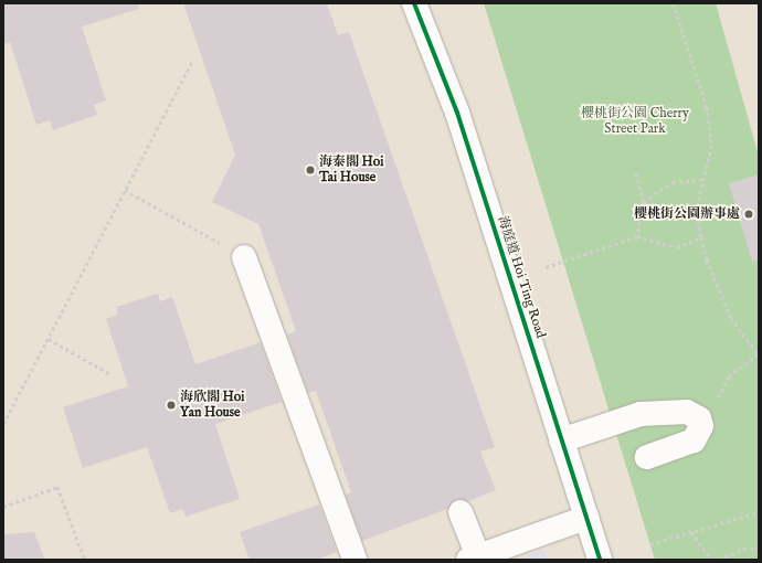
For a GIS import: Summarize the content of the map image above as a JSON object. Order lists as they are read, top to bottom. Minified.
{"streets":{"street":["海庭道 Hoi Ting Road"]},"parks":["櫻桃街公園 Cherry Street Park"],"places":["海泰閣 Hoi Tai House","櫻桃街公園辦事處","海欣閣 Hoi Yan House"]}
